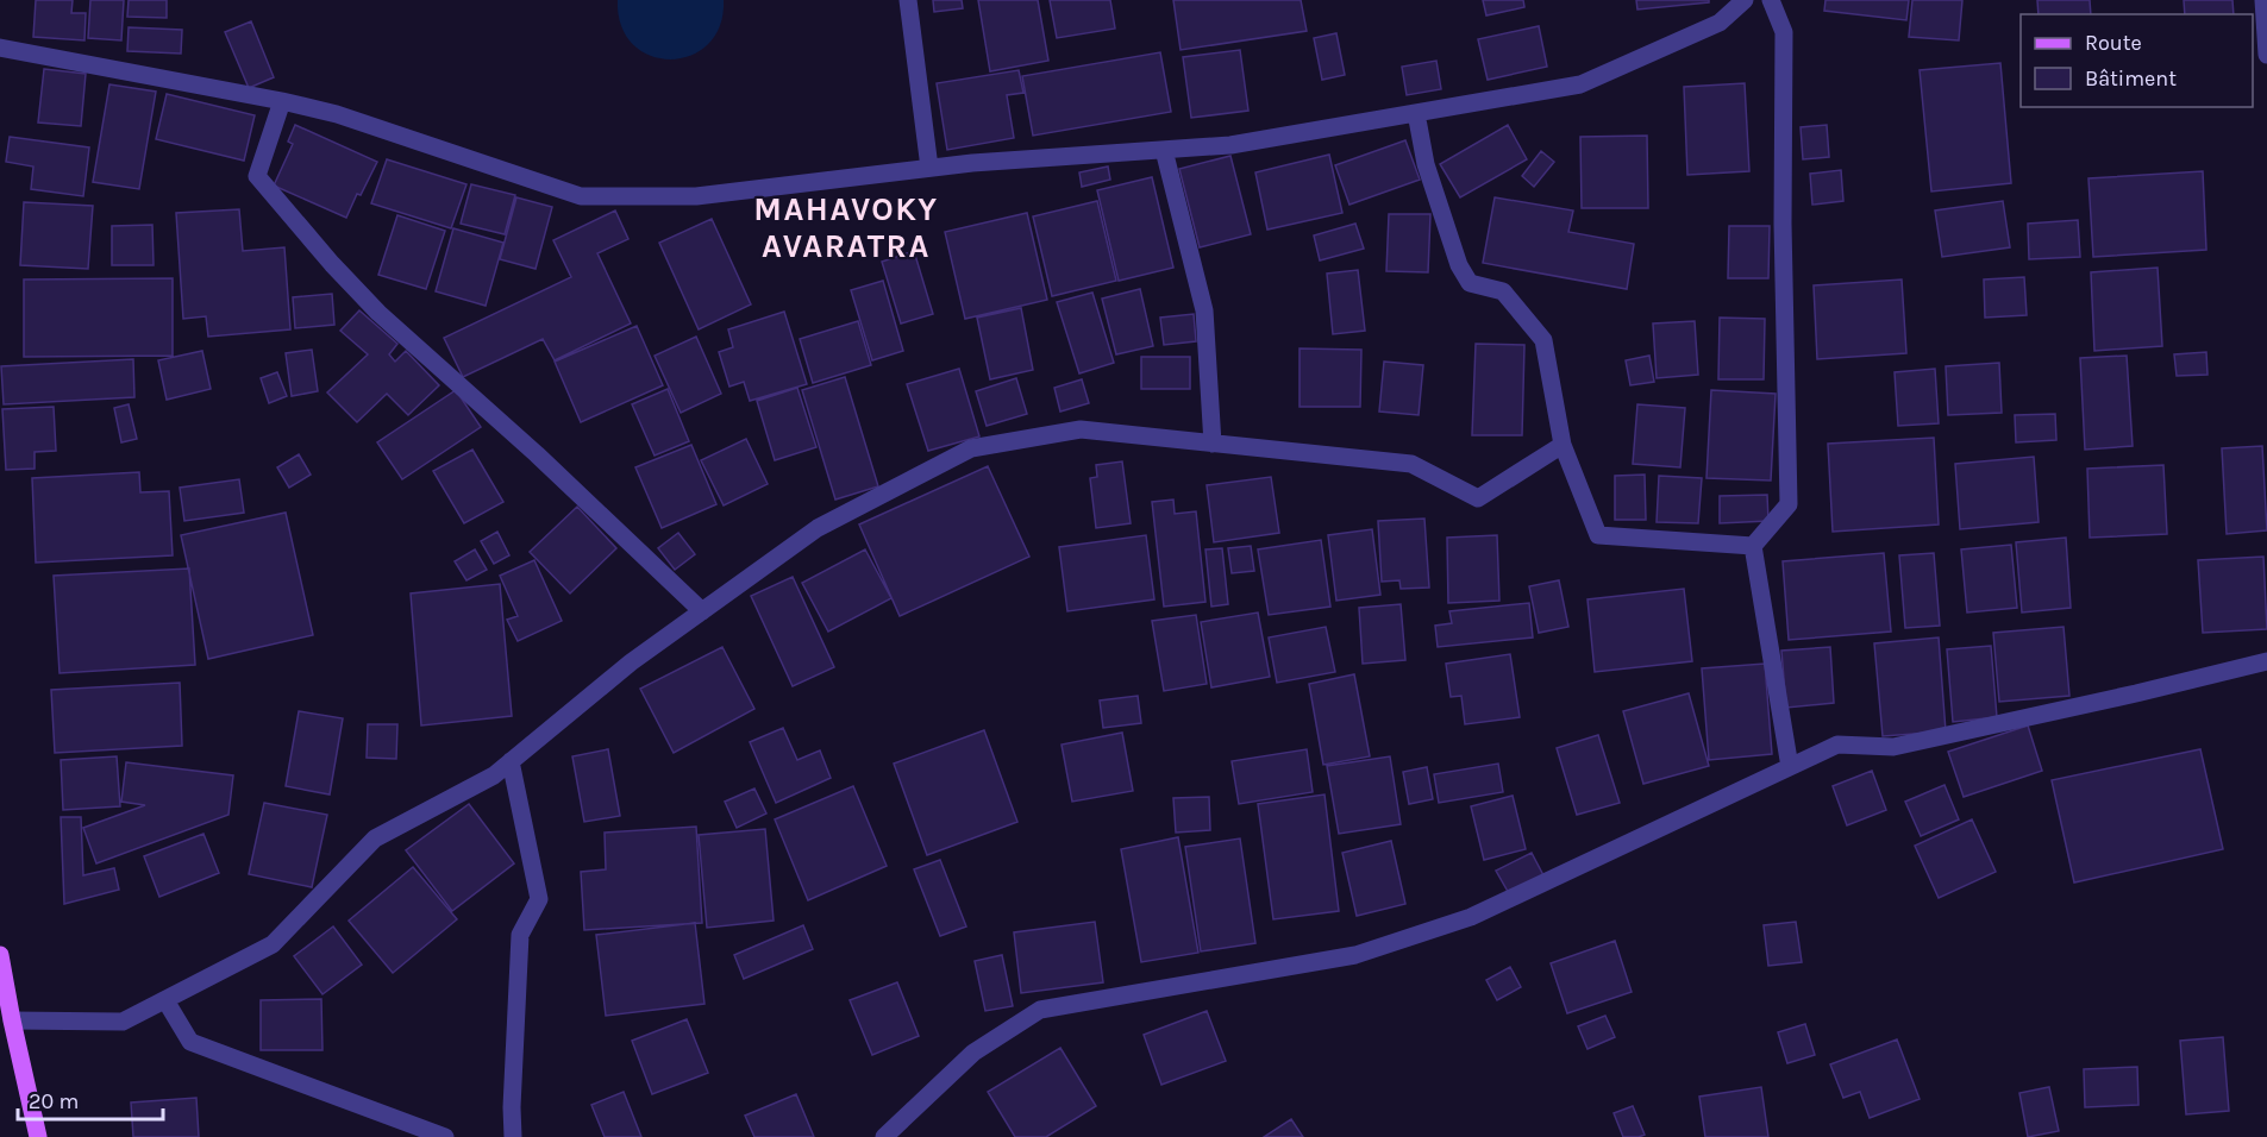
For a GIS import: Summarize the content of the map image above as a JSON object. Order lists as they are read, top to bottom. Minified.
{"districts":["MAHAVOKY AVARATRA"],"legend":["Route","Bâtiment"],"scale_bar":"20 m"}
